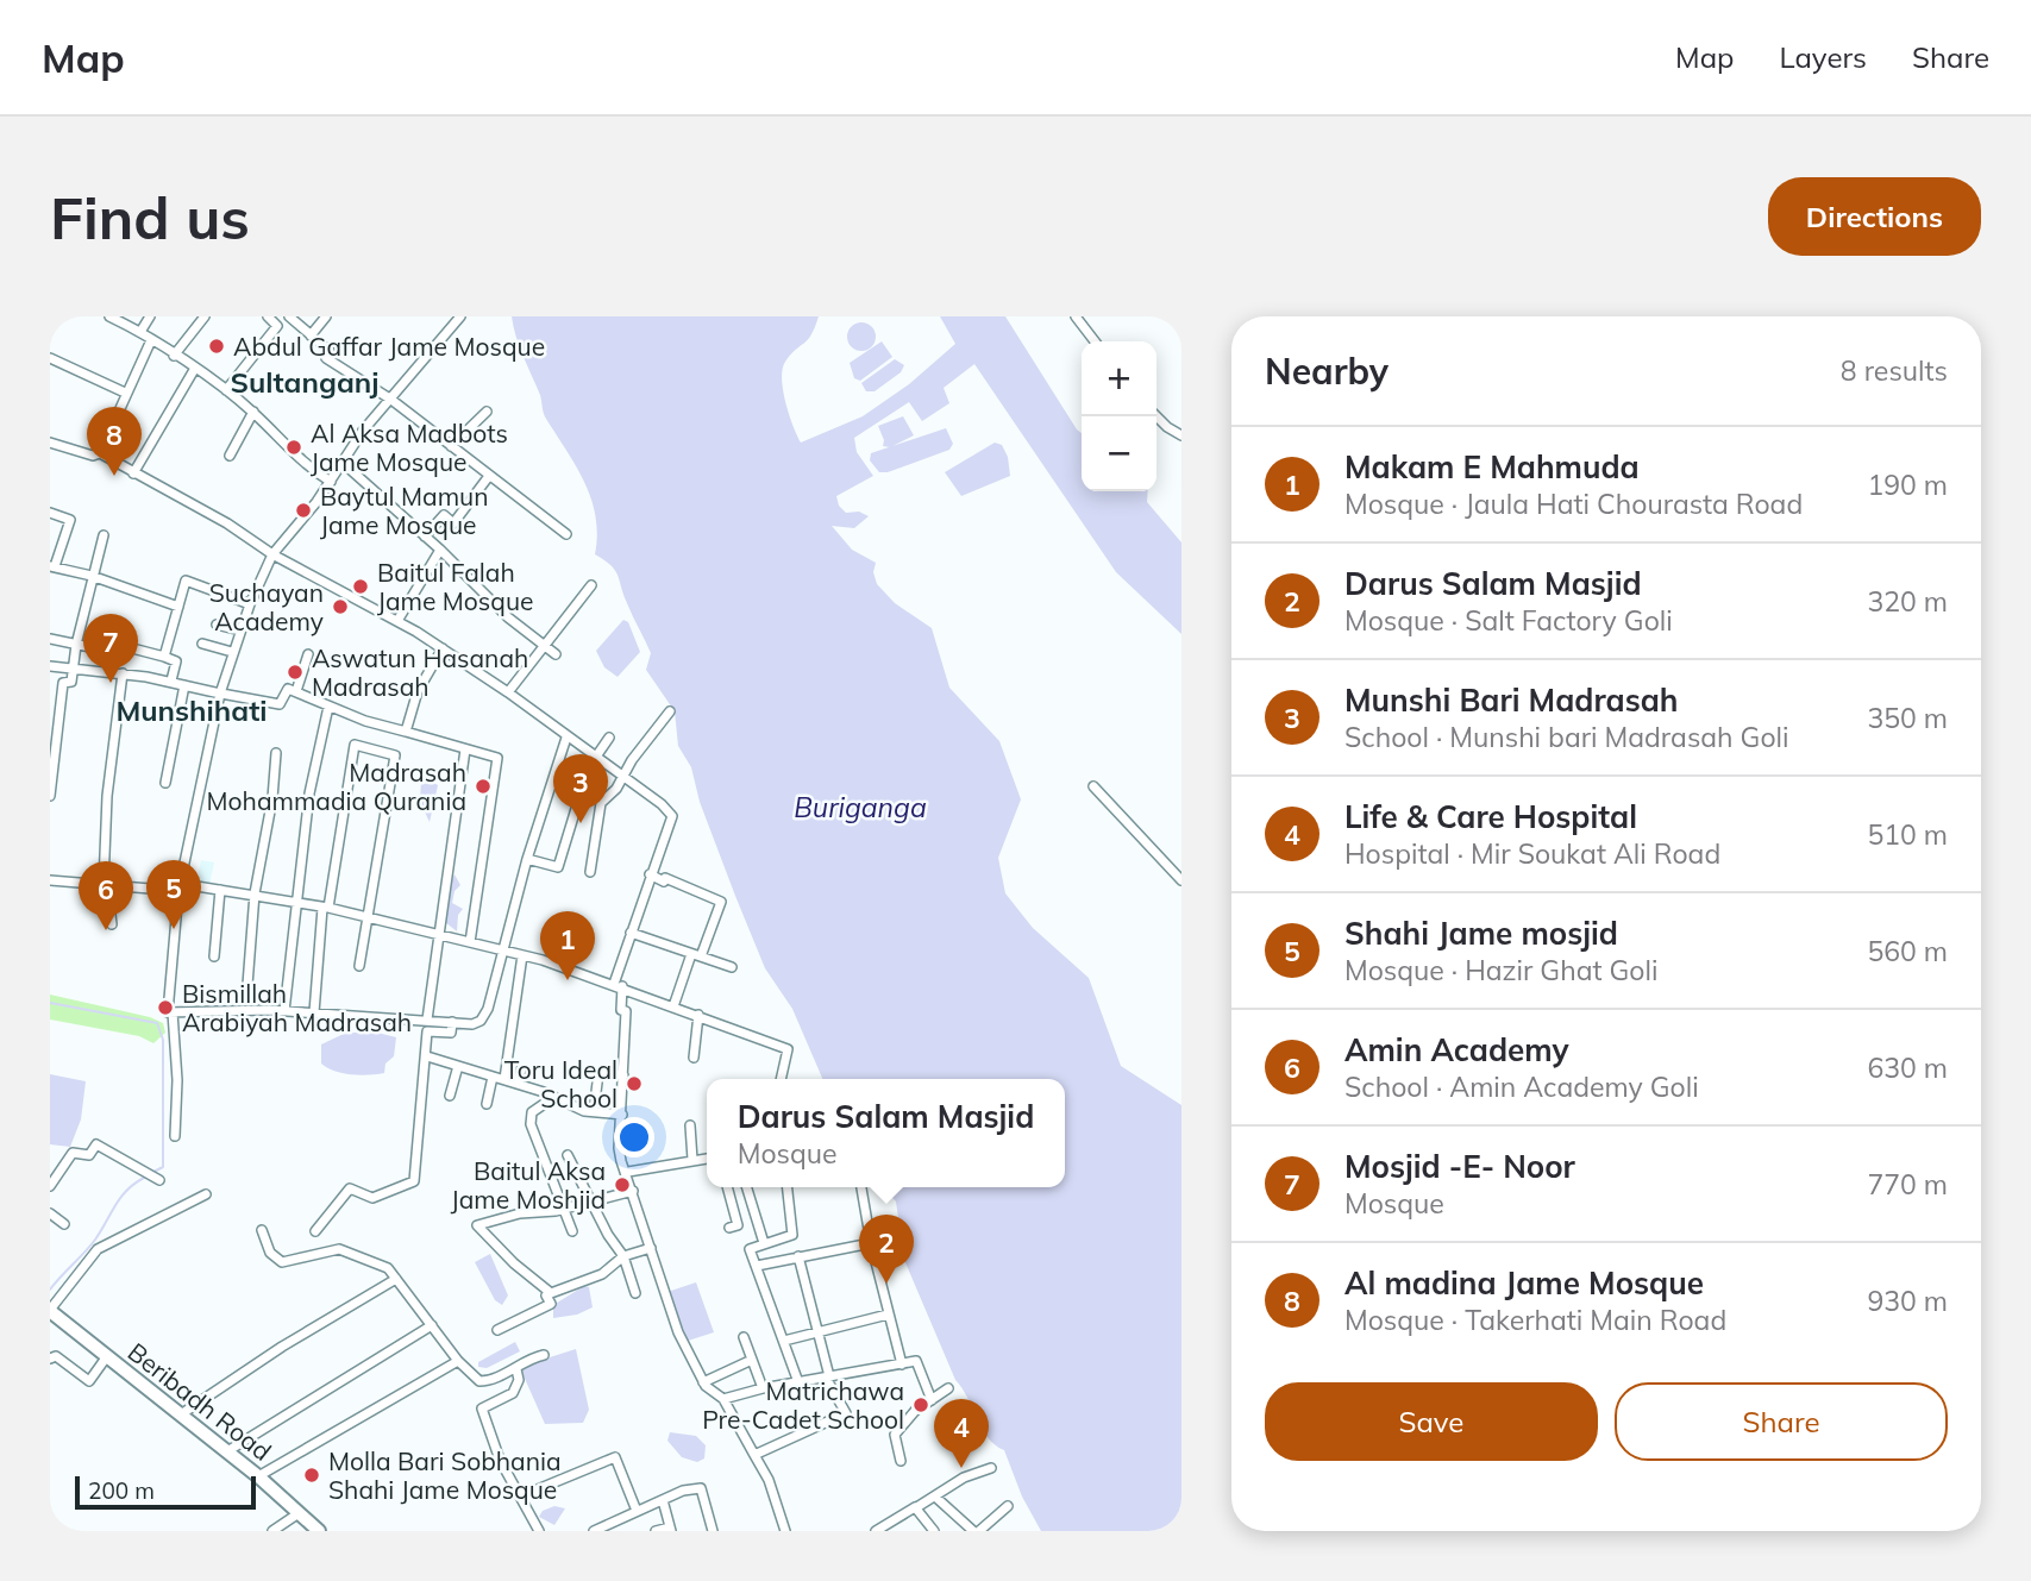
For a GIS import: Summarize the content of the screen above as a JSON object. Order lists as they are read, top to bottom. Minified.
{"streets":{"highway":["Beribadh Road"]},"districts":["Sultanganj","Munshihati"],"water":["Buriganga"],"places":["Abdul Gaffar Jame Mosque","Al Aksa Madbots Jame Mosque","Baytul Mamun Jame Mosque","Baitul Falah Jame Mosque","Suchayan Academy","Aswatun Hasanah Madrasah","Madrasah Mohammadia Qurania","Bismillah Arabiyah Madrasah","Toru Ideal School","Baitul Aksa Jame Moshjid","Matrichawa Pre-Cadet School","Molla Bari Sobhania Shahi Jame Mosque"],"scale_bar":"200 m","page":{"header":"Map","nav":["Map","Layers","Share"],"buttons":["Directions",["Save","Share"]],"title":"Find us","heading":["Nearby","8 results"],"map_buttons":["+","−"],"pins":["8","7","3","5","6","1","2","4"],"list":[{"mark":"1","name":"Makam E Mahmuda","note":"Mosque · Jaula Hati Chourasta Road","value":"190 m"},{"mark":"2","name":"Darus Salam Masjid","note":"Mosque · Salt Factory Goli","value":"320 m"},{"mark":"3","name":"Munshi Bari Madrasah","note":"School · Munshi bari Madrasah Goli","value":"350 m"},{"mark":"4","name":"Life & Care Hospital","note":"Hospital · Mir Soukat Ali Road","value":"510 m"},{"mark":"5","name":"Shahi Jame mosjid","note":"Mosque · Hazir Ghat Goli","value":"560 m"},{"mark":"6","name":"Amin Academy","note":"School · Amin Academy Goli","value":"630 m"},{"mark":"7","name":"Mosjid -E- Noor","note":"Mosque","value":"770 m"},{"mark":"8","name":"Al madina Jame Mosque","note":"Mosque · Takerhati Main Road","value":"930 m"}],"popup":["Darus Salam Masjid","Mosque"],"scale":"200 m"}}
